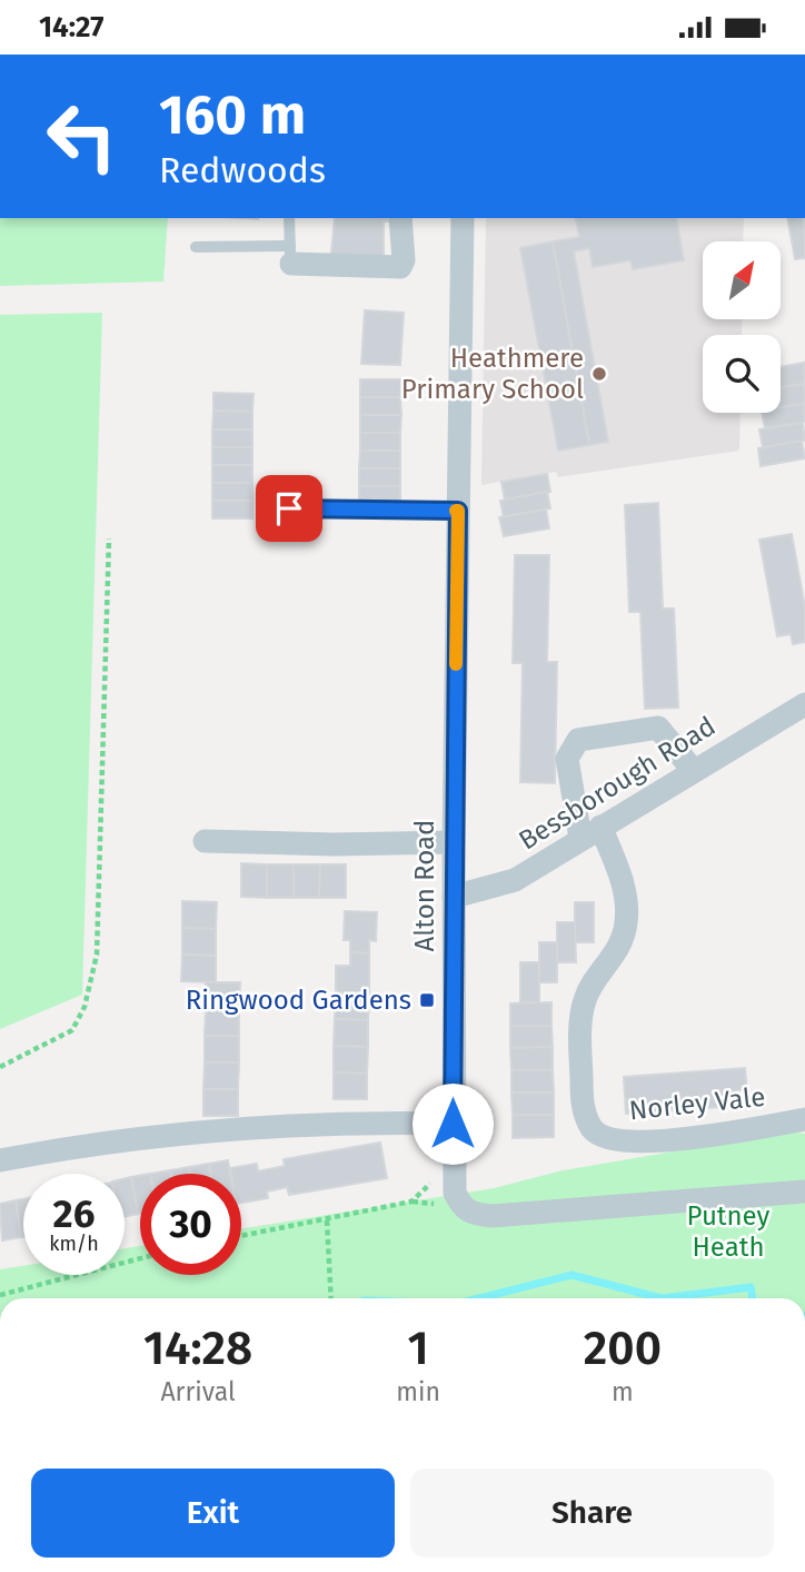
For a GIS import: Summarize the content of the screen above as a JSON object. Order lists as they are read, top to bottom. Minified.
{"streets":{"street":["Bessborough Road","Alton Road","Norley Vale"]},"crossings":[["Bessborough Road","Alton Road"],["Bessborough Road","Norley Vale"]],"parks":["Putney Heath"],"places":{"other":["Heathmere Primary School"],"transit":["Ringwood Gardens"]},"north":"top right","page":{"status":"14:27","turn":["160 m","Redwoods"],"speed":"26 km/h","limit":"30","eta":["14:28","Arrival","1","min","200","m"],"buttons":["Exit","Share"]}}
